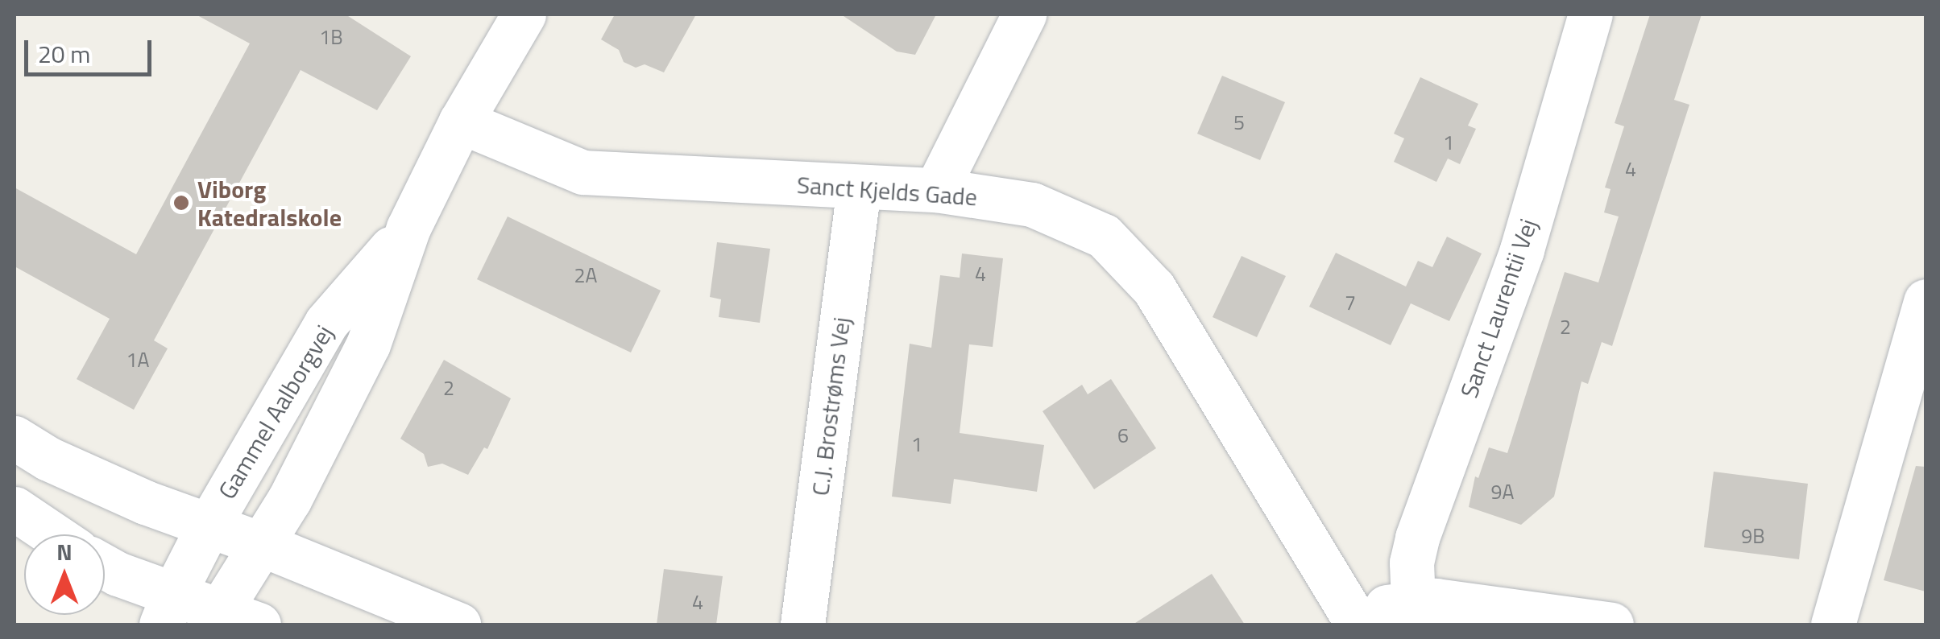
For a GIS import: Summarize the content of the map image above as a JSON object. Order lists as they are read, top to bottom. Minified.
{"streets":{"street":["Sanct Kjelds Gade","Sanct Laurentii Vej","C.J. Brostrøms Vej","Gammel Aalborgvej"]},"crossings":[["Sanct Kjelds Gade","Sanct Laurentii Vej"],["Sanct Kjelds Gade","C.J. Brostrøms Vej"],["Sanct Kjelds Gade","Gammel Aalborgvej"]],"places":["Viborg Katedralskole"],"house_numbers":["1B","5","1","4","4","2A","7","2","1A","2","6","1","9A","9B","4"],"scale_bar":"20 m","north":"top"}
